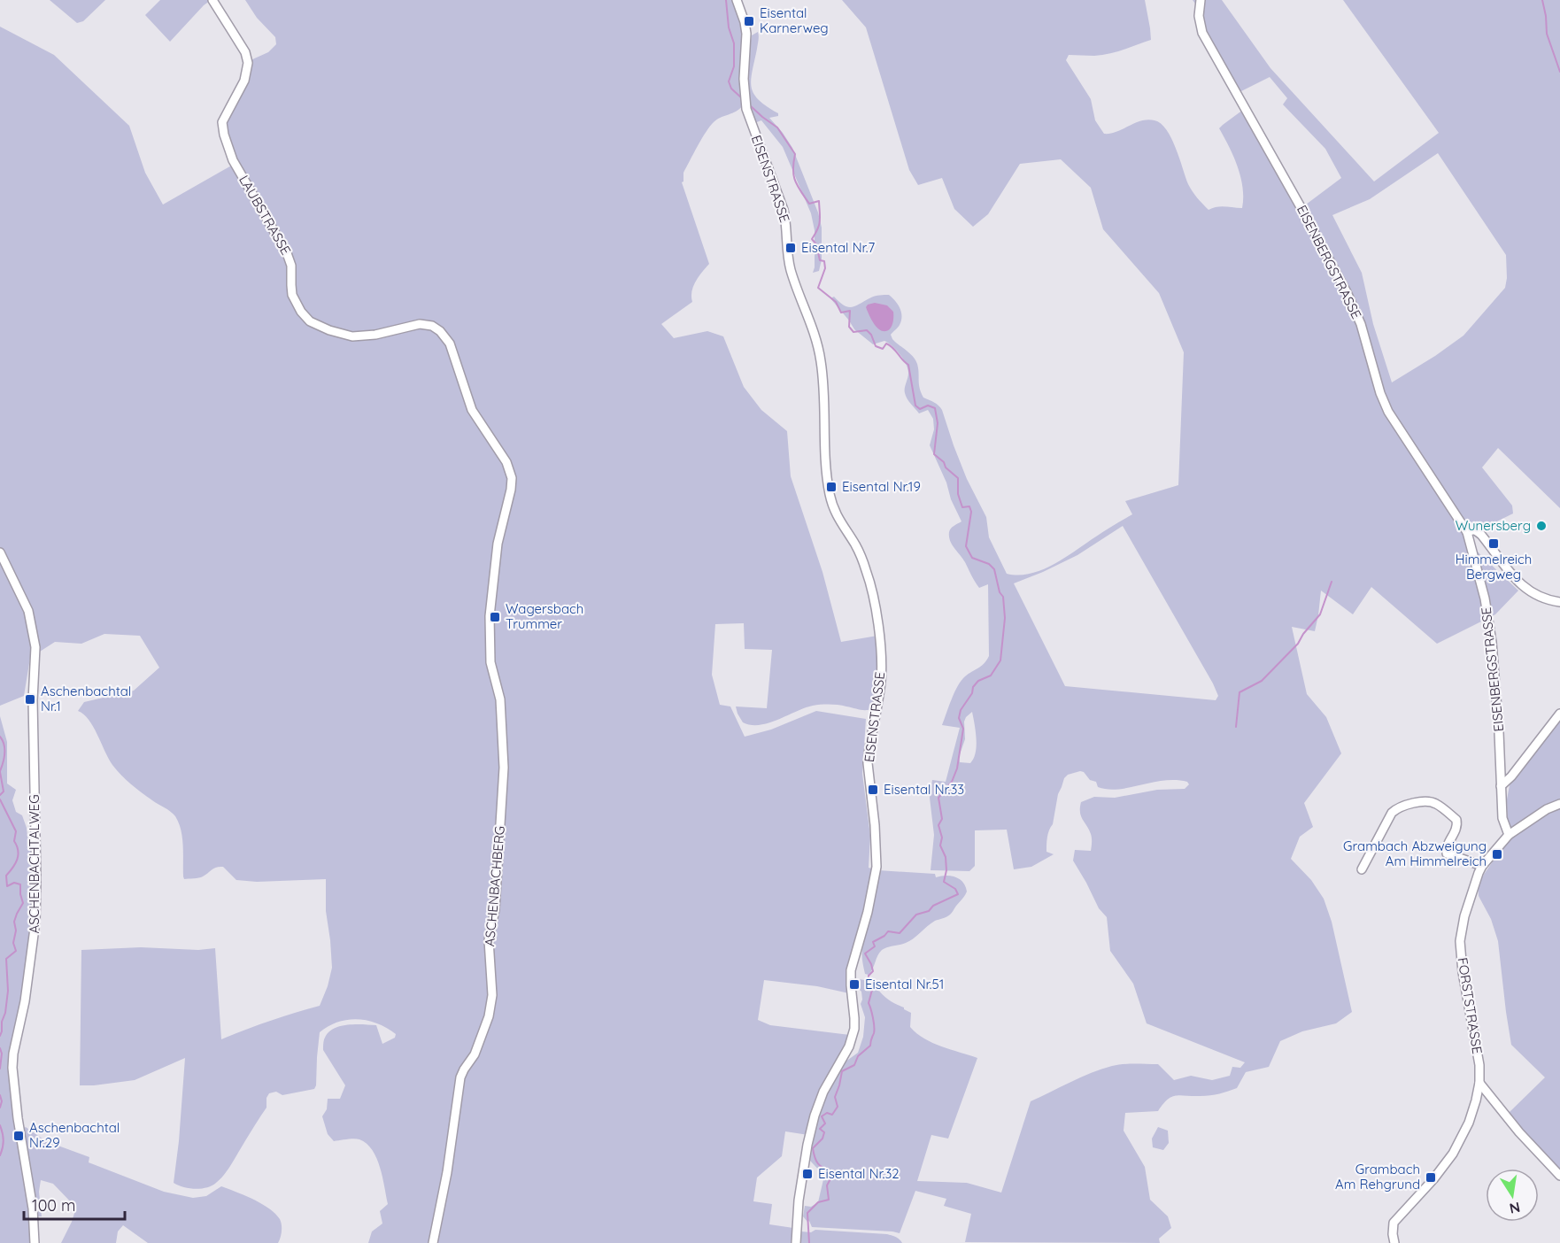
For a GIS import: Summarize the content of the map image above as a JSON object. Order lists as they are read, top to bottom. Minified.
{"streets":{"street":["EISENSTRASSE","LAUBSTRASSE","EISENBERGSTRASSE","ASCHENBACHTALWEG","ASCHENBACHBERG","FORSTSTRASSE"]},"crossings":[["LAUBSTRASSE","ASCHENBACHBERG"],["EISENBERGSTRASSE","FORSTSTRASSE"]],"places":{"transit":["Eisental Karnerweg","Eisental Nr.7","Eisental Nr.19","Himmelreich Bergweg","Wagersbach Trummer","Aschenbachtal Nr.1","Eisental Nr.33","Grambach Abzweigung Am Himmelreich","Eisental Nr.51","Aschenbachtal Nr.29","Eisental Nr.32","Grambach Am Rehgrund"],"other":["Wunersberg"]},"scale_bar":"100 m","north":"bottom"}
